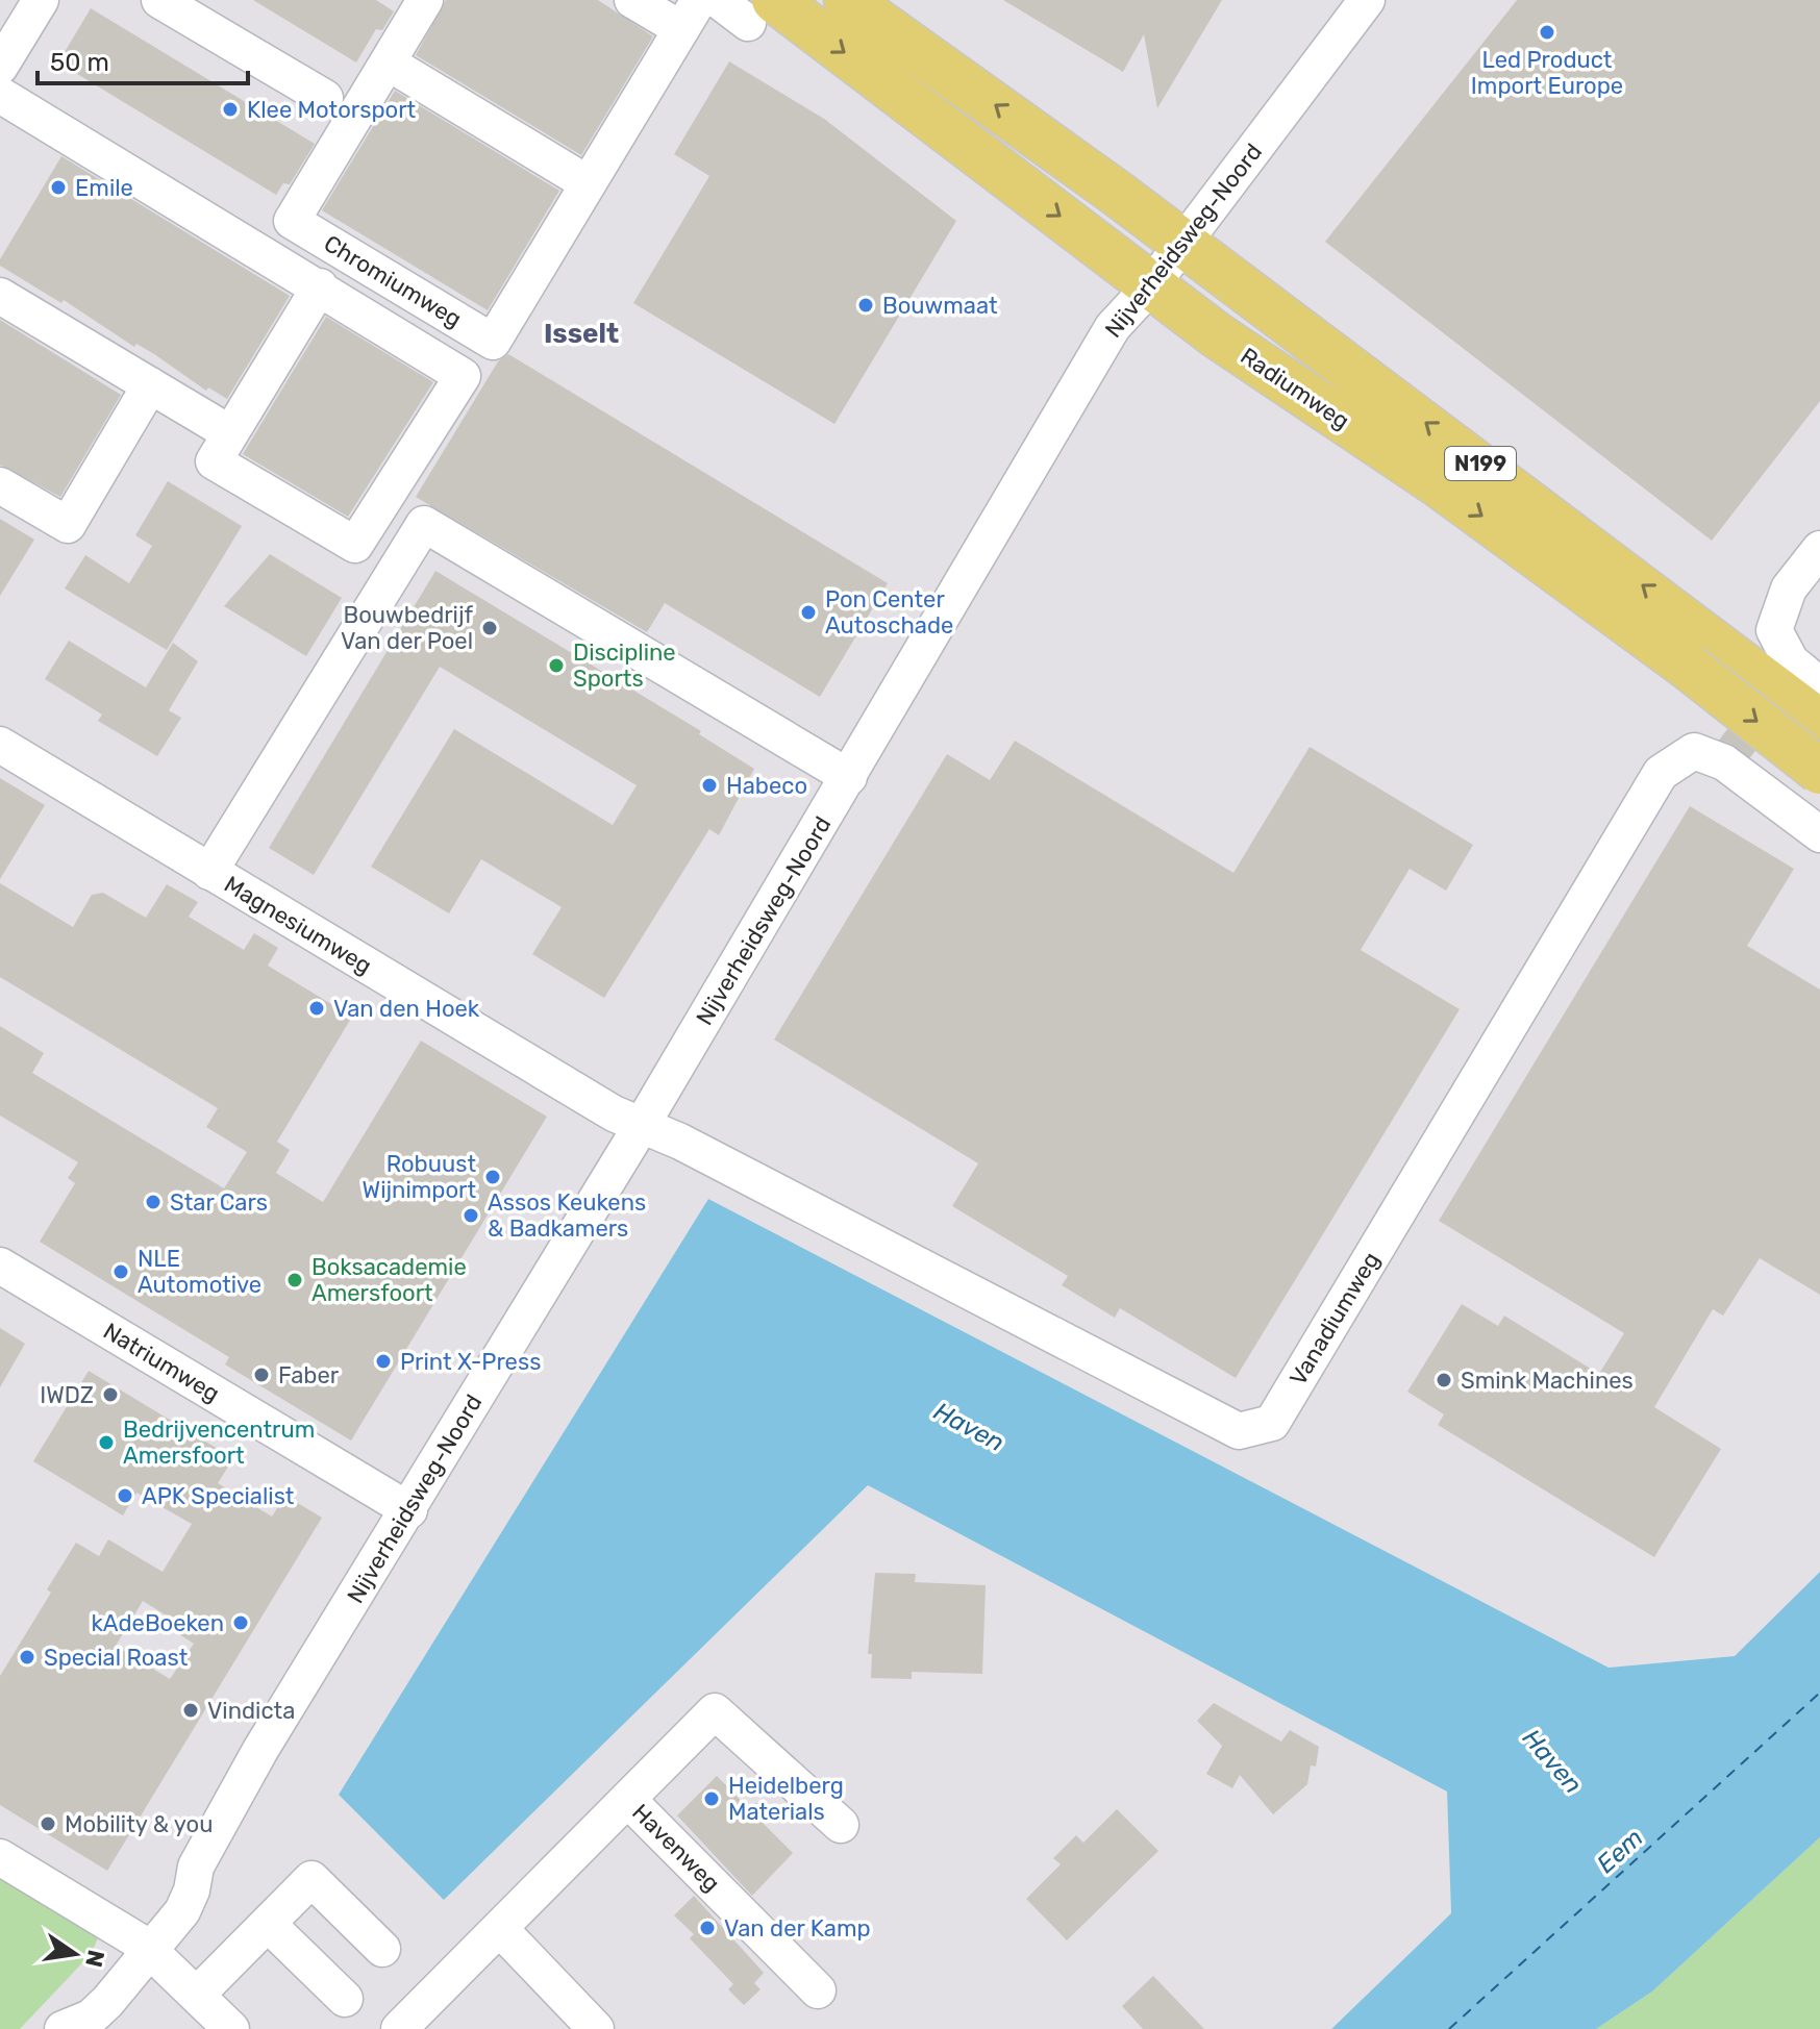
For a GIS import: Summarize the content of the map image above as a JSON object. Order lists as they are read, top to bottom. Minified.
{"streets":{"main road":["Radiumweg","N199"],"street":["Nijverheidsweg-Noord","Chromiumweg","Magnesiumweg","Vanadiumweg","Natriumweg","Havenweg"]},"crossings":[["Nijverheidsweg-Noord","Radiumweg"],["Nijverheidsweg-Noord","Magnesiumweg"],["Nijverheidsweg-Noord","Vanadiumweg"],["Nijverheidsweg-Noord","Natriumweg"],["Magnesiumweg","Vanadiumweg"]],"districts":["Isselt"],"water":["Haven","Eem"],"places":["Led Product Import Europe","Klee Motorsport","Emile","Bouwmaat","Pon Center Autoschade","Bouwbedrijf Van der Poel","Discipline Sports","Habeco","Van den Hoek","Robuust Wijnimport","Star Cars","Assos Keukens & Badkamers","NLE Automotive","Boksacademie Amersfoort","Print X-Press","Faber","Smink Machines","IWDZ","Bedrijvencentrum Amersfoort","APK Specialist","kAdeBoeken","Special Roast","Vindicta","Heidelberg Materials","Mobility & you","Van der Kamp"],"scale_bar":"50 m","north":"right"}
